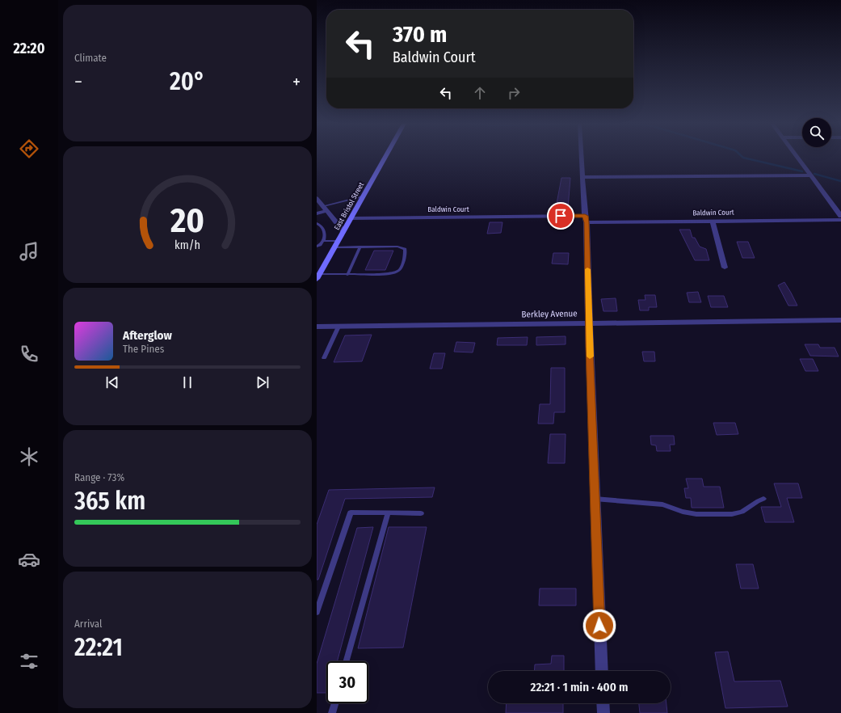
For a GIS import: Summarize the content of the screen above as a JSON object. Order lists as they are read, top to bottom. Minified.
{"streets":{"main road":["East Bristol Street"],"street":["Baldwin Court","Berkley Avenue"]},"crossings":[["East Bristol Street","Baldwin Court"]],"page":{"tabs":"22:20","tile":["Climate",["Range · 73%","365 km"],["Arrival","22:21"]],"turn":["370 m","Baldwin Court"],"heat":["−","20°","+"],"song":["Afterglow","The Pines"],"limit":"30","trip":"22:21 · 1 min · 400 m","gauge":["20","km/h"]}}
